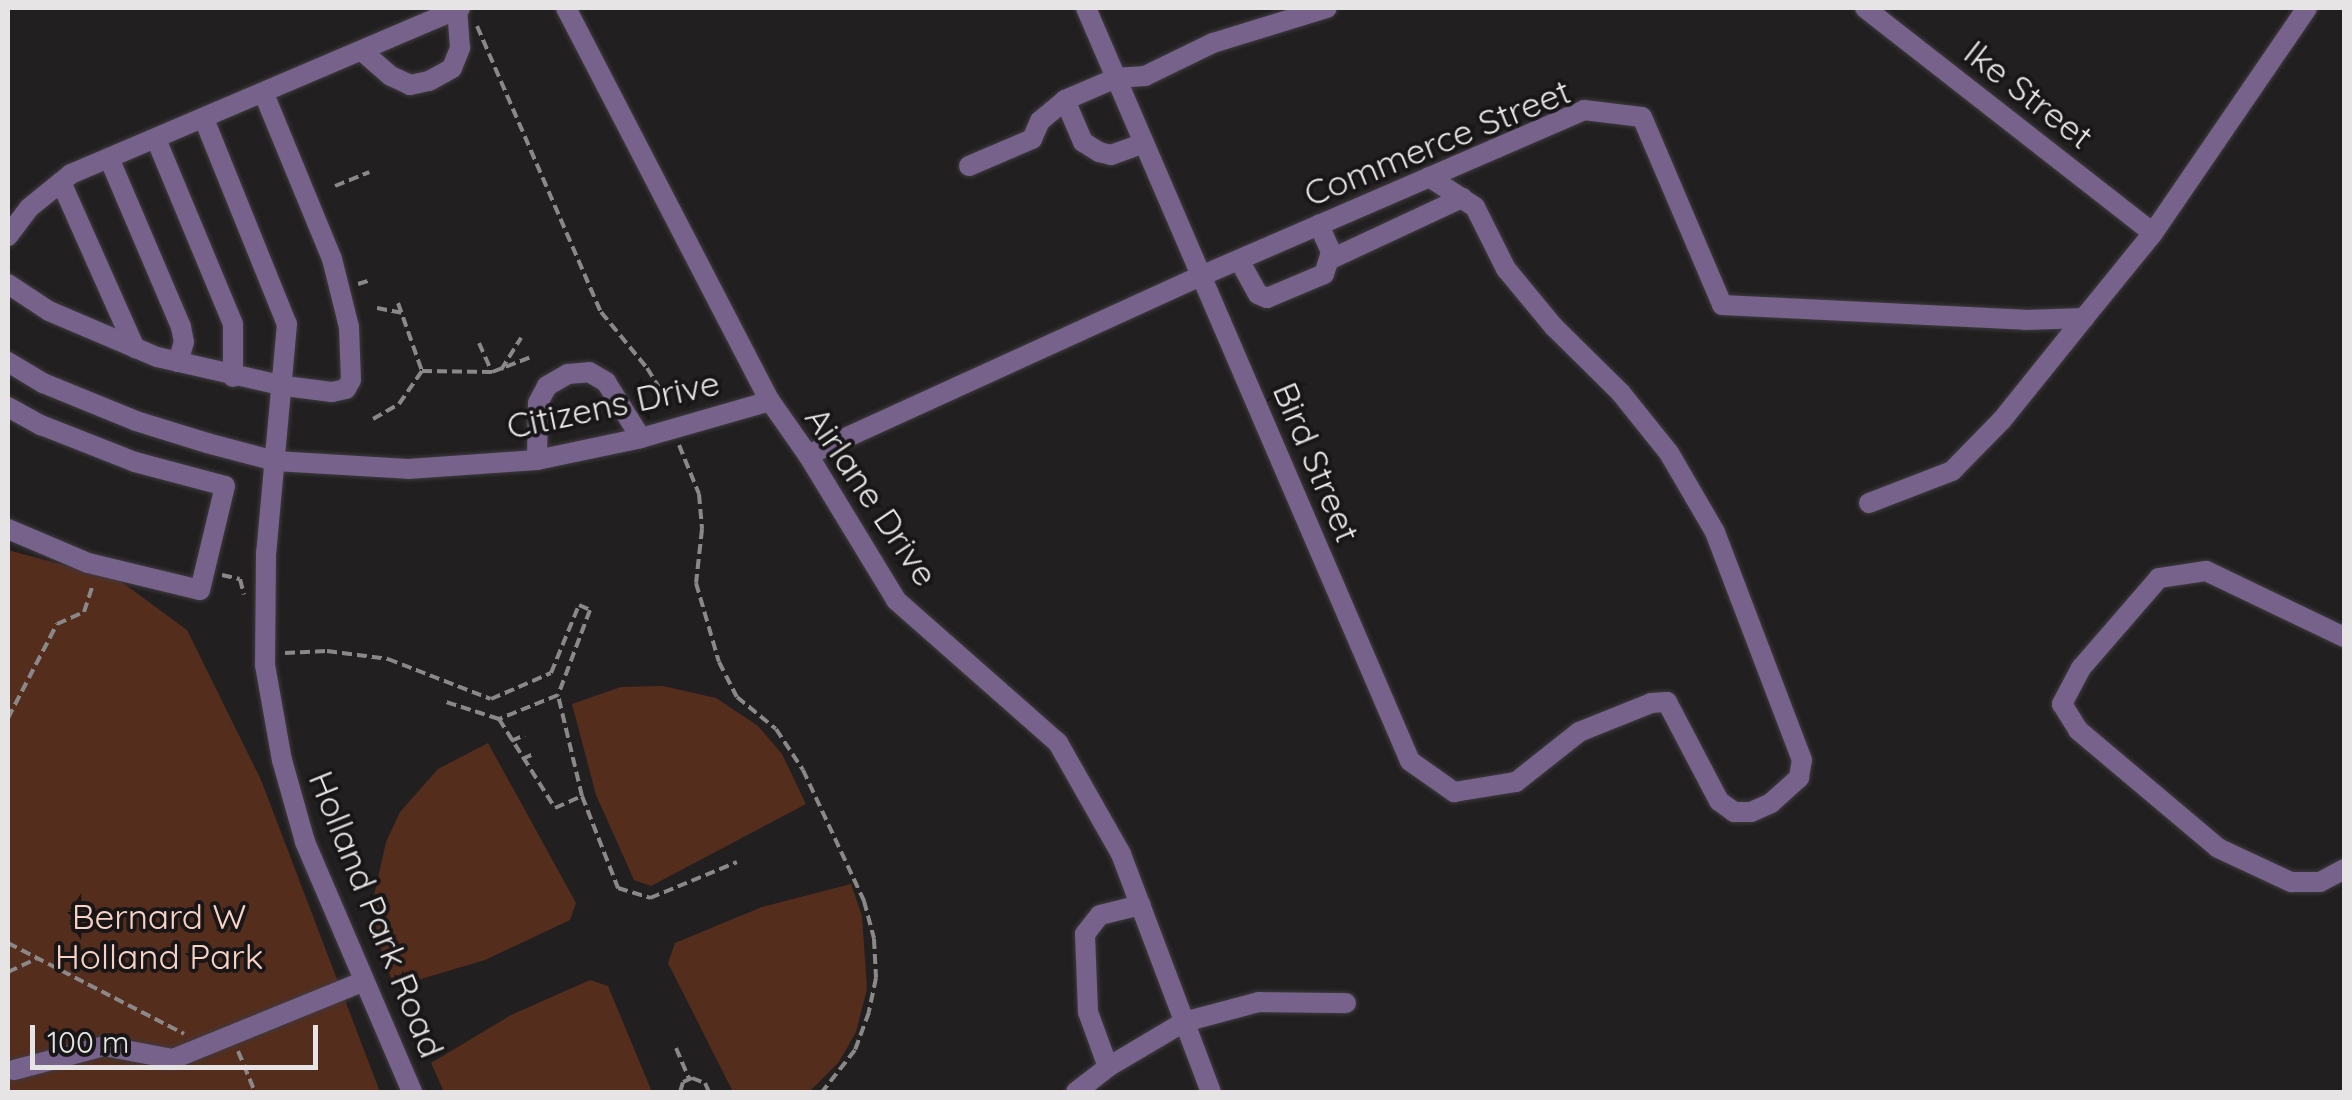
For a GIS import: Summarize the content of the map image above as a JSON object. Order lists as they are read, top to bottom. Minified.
{"streets":{"street":["Ike Street","Commerce Street","Citizens Drive","Bird Street","Airlane Drive","Holland Park Road"]},"crossings":[["Commerce Street","Bird Street"],["Commerce Street","Airlane Drive"],["Citizens Drive","Airlane Drive"],["Citizens Drive","Holland Park Road"]],"parks":["Bernard W Holland Park"],"scale_bar":"100 m"}
